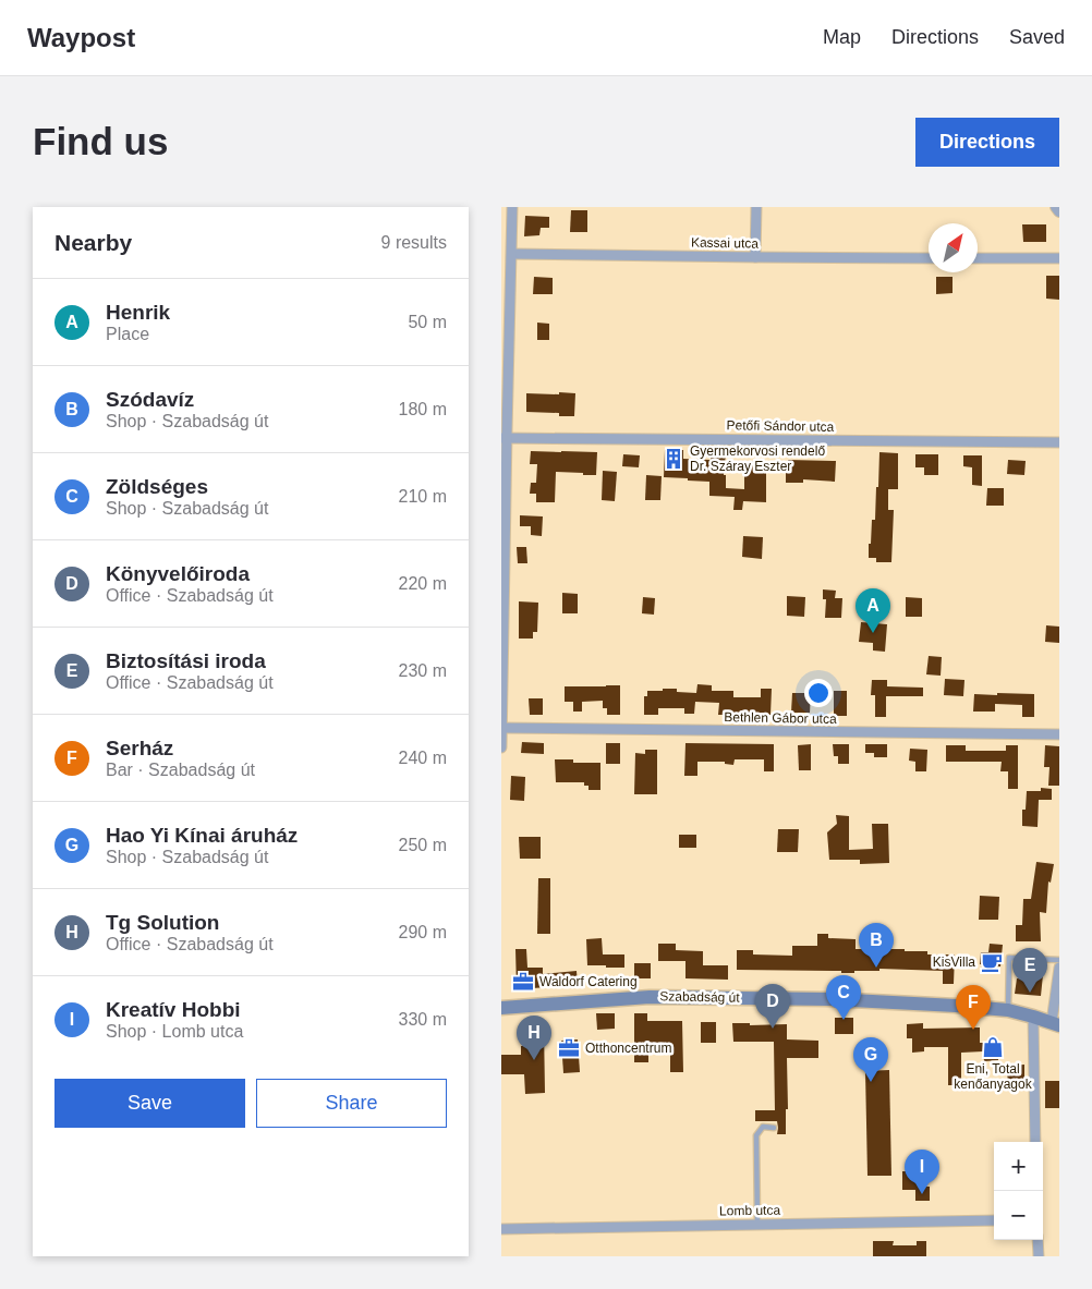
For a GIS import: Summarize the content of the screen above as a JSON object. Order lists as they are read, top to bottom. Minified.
{"streets":{"main road":["Szabadság út"],"street":["Kassai utca","Petőfi Sándor utca","Bethlen Gábor utca","Lomb utca"]},"places":{"building":["Gyermekorvosi rendelő Dr. Száray Eszter"],"cafe":["KisVilla"],"office":["Waldorf Catering","Otthoncentrum"],"shop":["Eni, Total kenőanyagok"]},"north":"top right","page":{"header":"Waypost","nav":["Map","Directions","Saved"],"buttons":["Directions",["Save","Share"]],"title":"Find us","heading":["Nearby","9 results"],"list":[{"mark":"A","name":"Henrik","note":"Place","value":"50 m"},{"mark":"B","name":"Szódavíz","note":"Shop · Szabadság út","value":"180 m"},{"mark":"C","name":"Zöldséges","note":"Shop · Szabadság út","value":"210 m"},{"mark":"D","name":"Könyvelőiroda","note":"Office · Szabadság út","value":"220 m"},{"mark":"E","name":"Biztosítási iroda","note":"Office · Szabadság út","value":"230 m"},{"mark":"F","name":"Serház","note":"Bar · Szabadság út","value":"240 m"},{"mark":"G","name":"Hao Yi Kínai áruház","note":"Shop · Szabadság út","value":"250 m"},{"mark":"H","name":"Tg Solution","note":"Office · Szabadság út","value":"290 m"},{"mark":"I","name":"Kreatív Hobbi","note":"Shop · Lomb utca","value":"330 m"}],"pins":["A","B","E","C","D","F","H","G","I"],"map_buttons":["+","−"]}}
